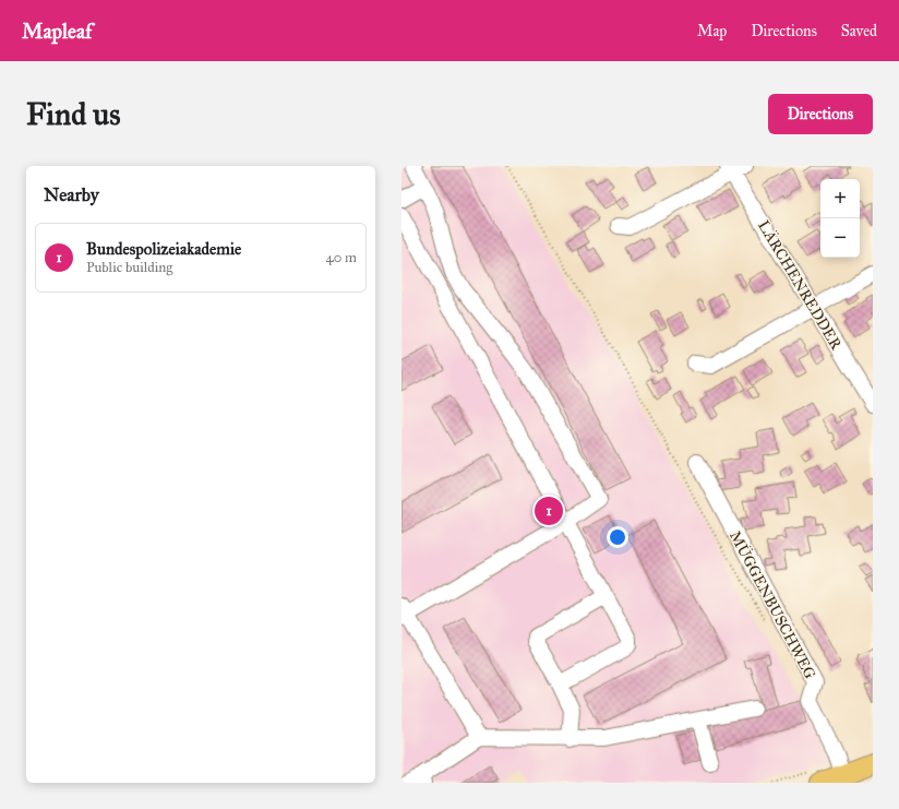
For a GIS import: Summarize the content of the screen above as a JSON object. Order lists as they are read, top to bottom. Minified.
{"streets":{"street":["LÄRCHENREDDER","MÜGGENBUSCHWEG"]},"page":{"header":"Mapleaf","nav":["Map","Directions","Saved"],"buttons":"Directions","title":"Find us","heading":"Nearby","map_buttons":["+","−"],"list":[{"mark":"1","name":"Bundespolizeiakademie","note":"Public building","value":"40 m"}],"pins":"1"}}
